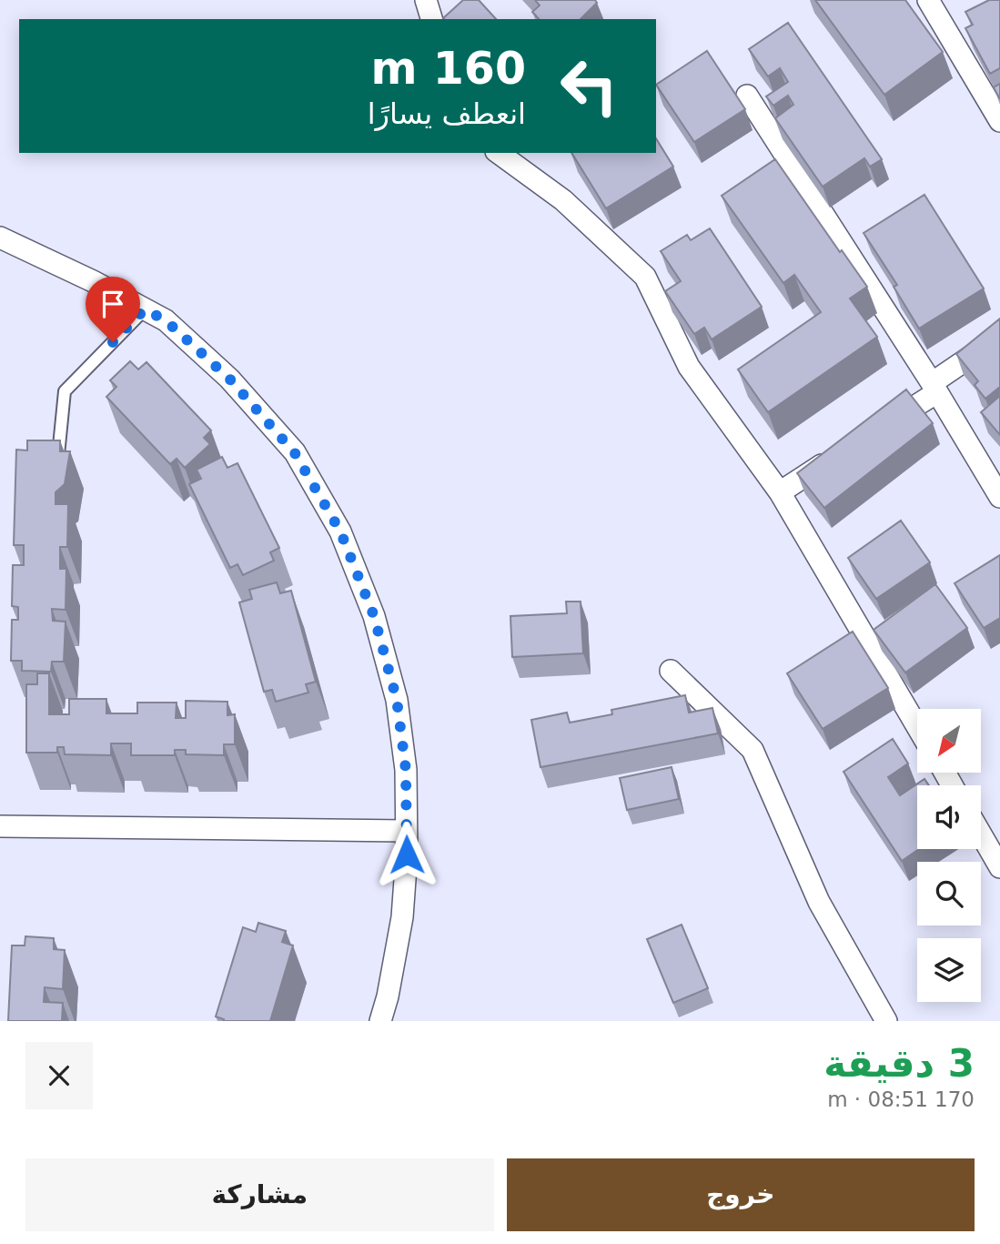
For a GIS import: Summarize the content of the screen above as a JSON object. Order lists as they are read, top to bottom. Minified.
{"north":"bottom left","page":{"turn":["160 m","انعطف يسارًا"],"heading":["3 دقيقة","170 m · 08:51"],"buttons":["خروج","مشاركة"]}}
